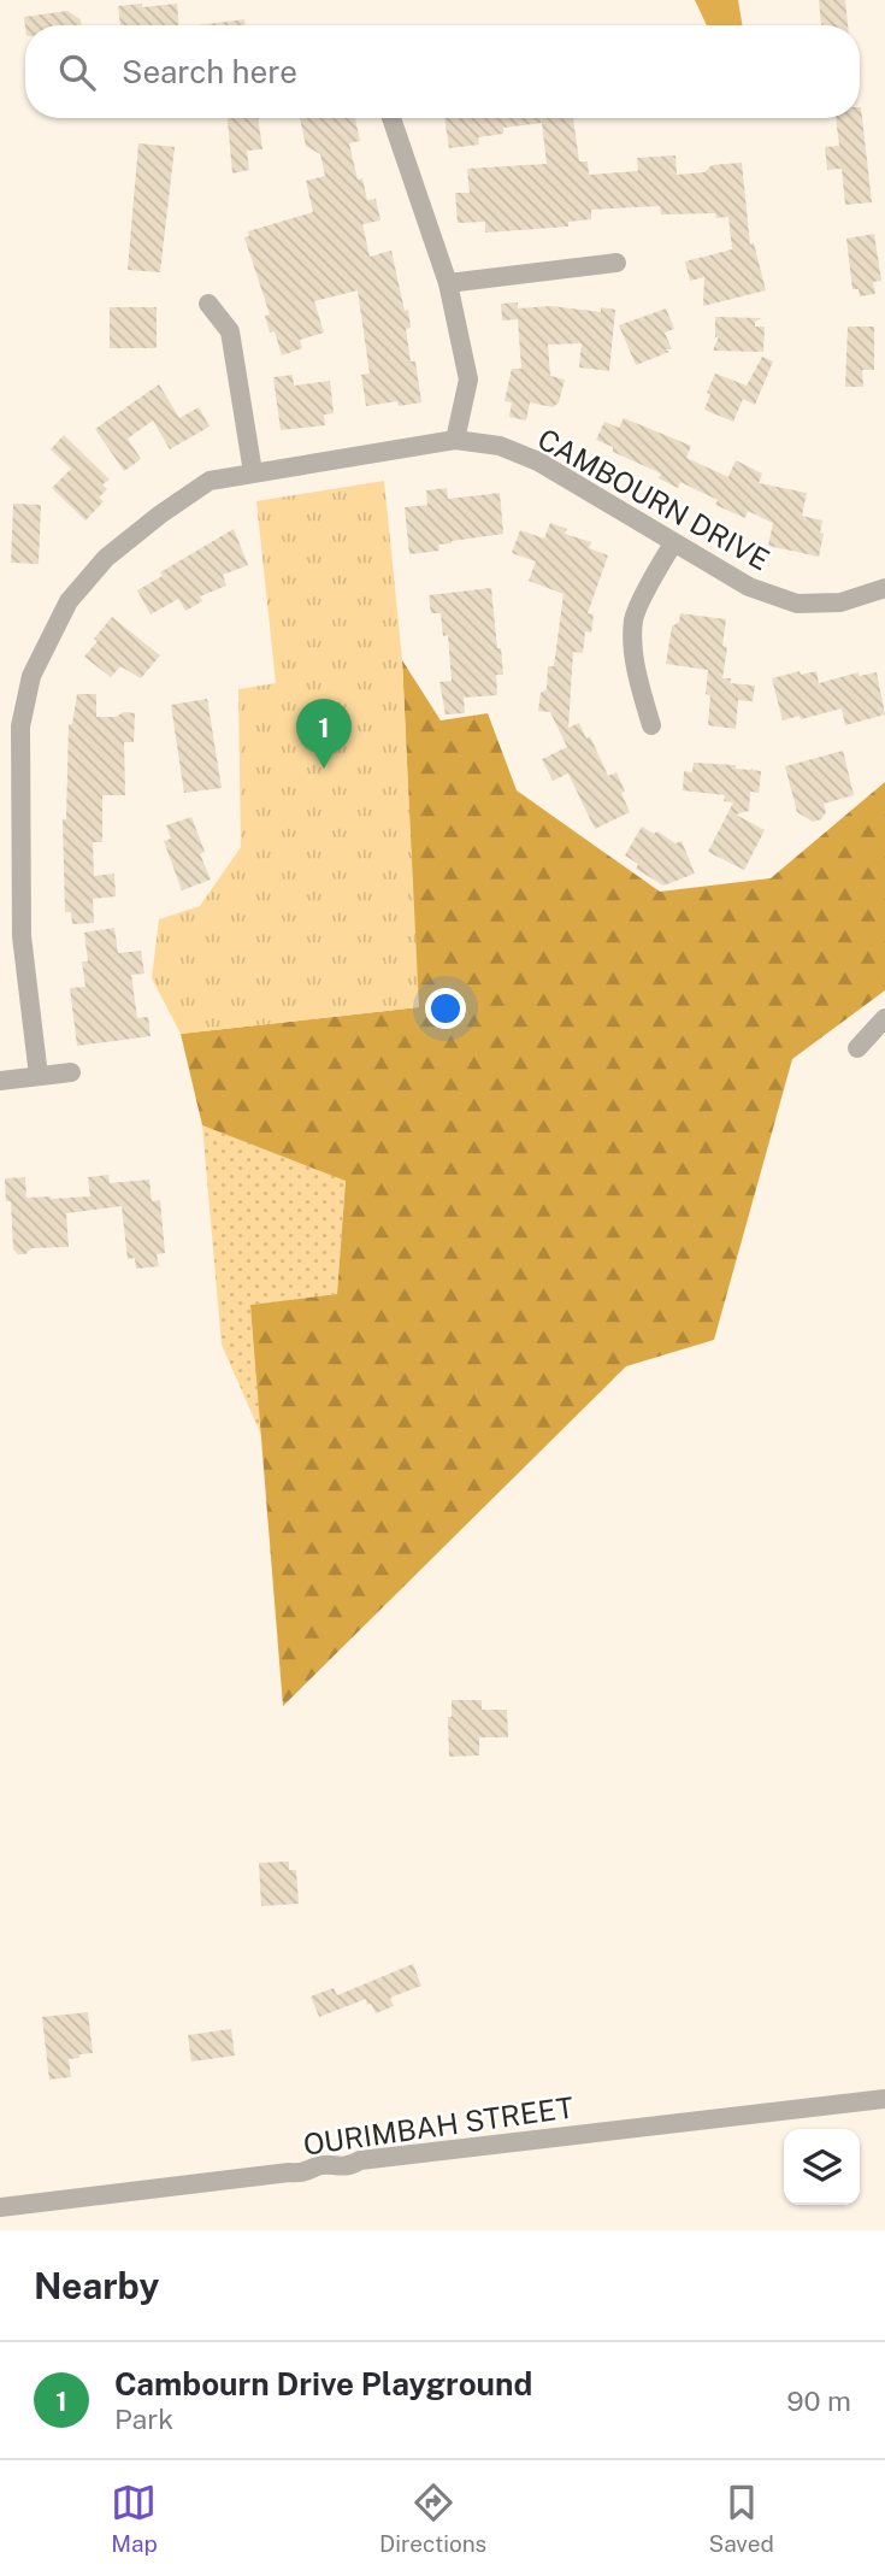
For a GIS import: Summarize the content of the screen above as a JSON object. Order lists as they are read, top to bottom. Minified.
{"streets":{"street":["CAMBOURN DRIVE","OURIMBAH STREET"]},"page":{"search":"Search here","pins":"1","heading":"Nearby","list":[{"mark":"1","name":"Cambourn Drive Playground","note":"Park","value":"90 m"}],"nav":["Map","Directions","Saved"]}}
